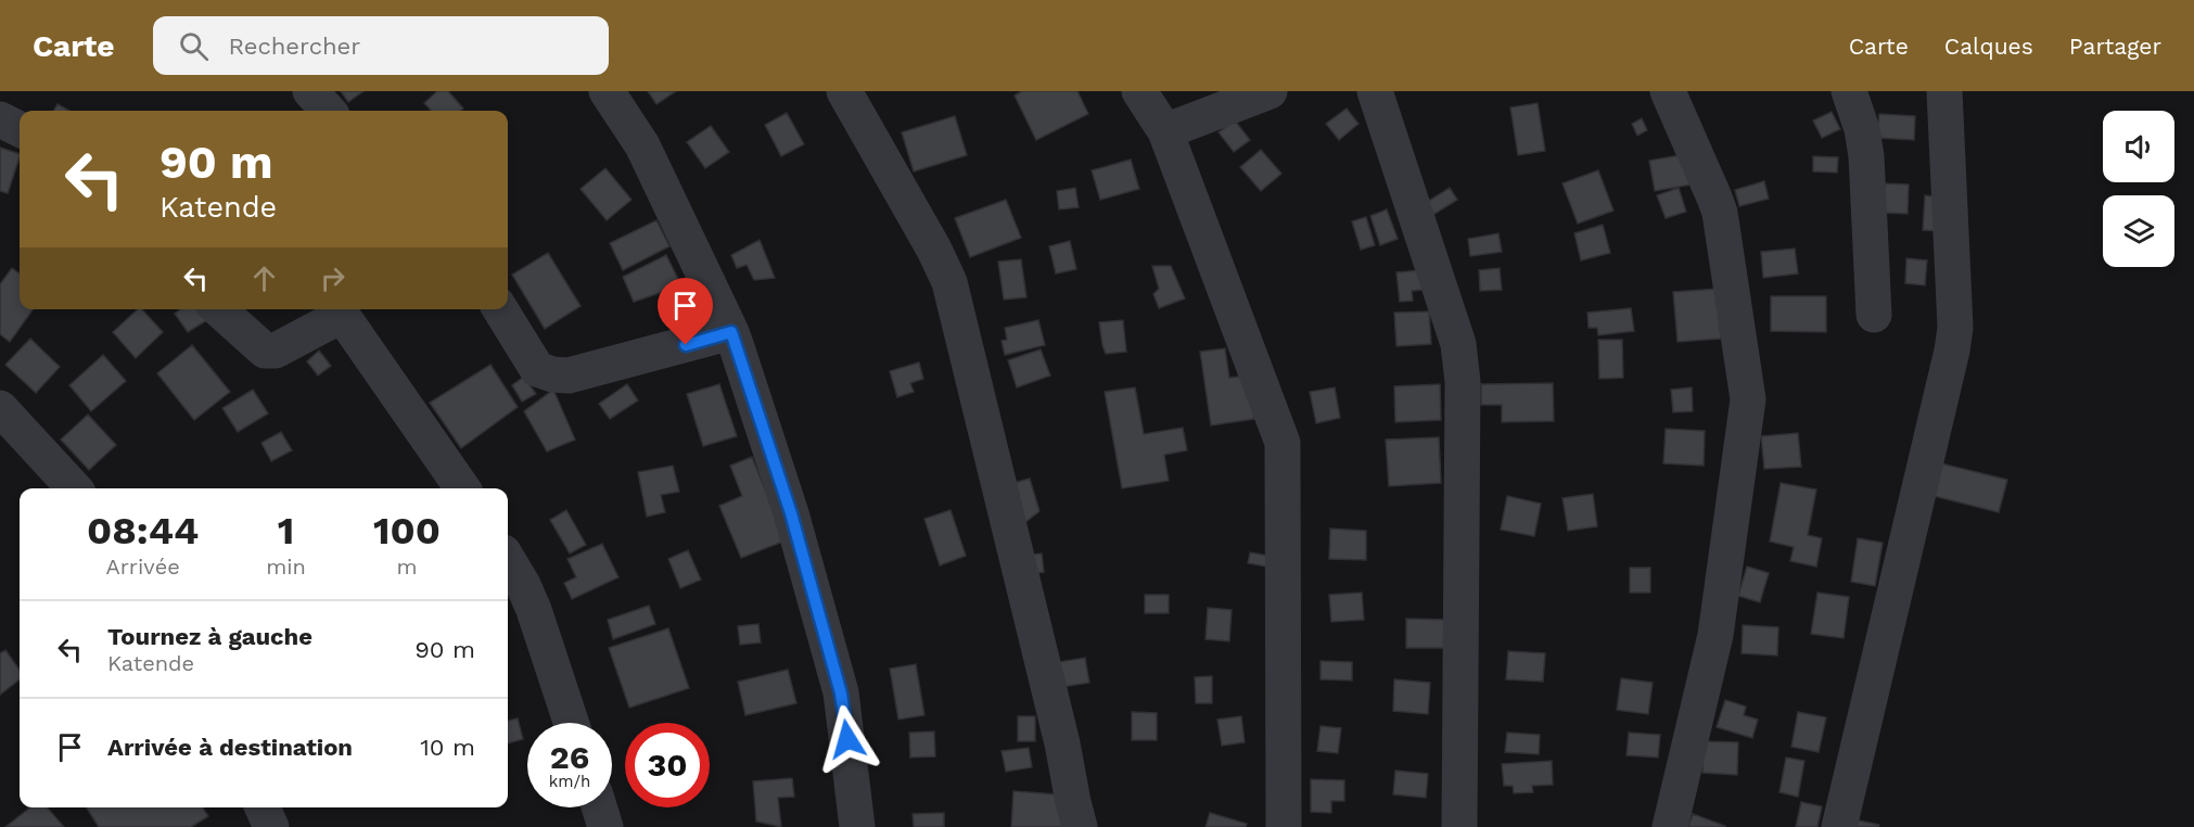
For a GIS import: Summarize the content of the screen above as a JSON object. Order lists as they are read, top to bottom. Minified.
{"page":{"header":"Carte","search":"Rechercher","nav":["Carte","Calques","Partager"],"turn":["90 m","Katende"],"eta":["08:44","Arrivée","1","min","100","m"],"list":[{"name":"Tournez à gauche","note":"Katende","value":"90 m"},{"name":"Arrivée à destination","value":"10 m"}],"speed":"26 km/h","limit":"30"}}
